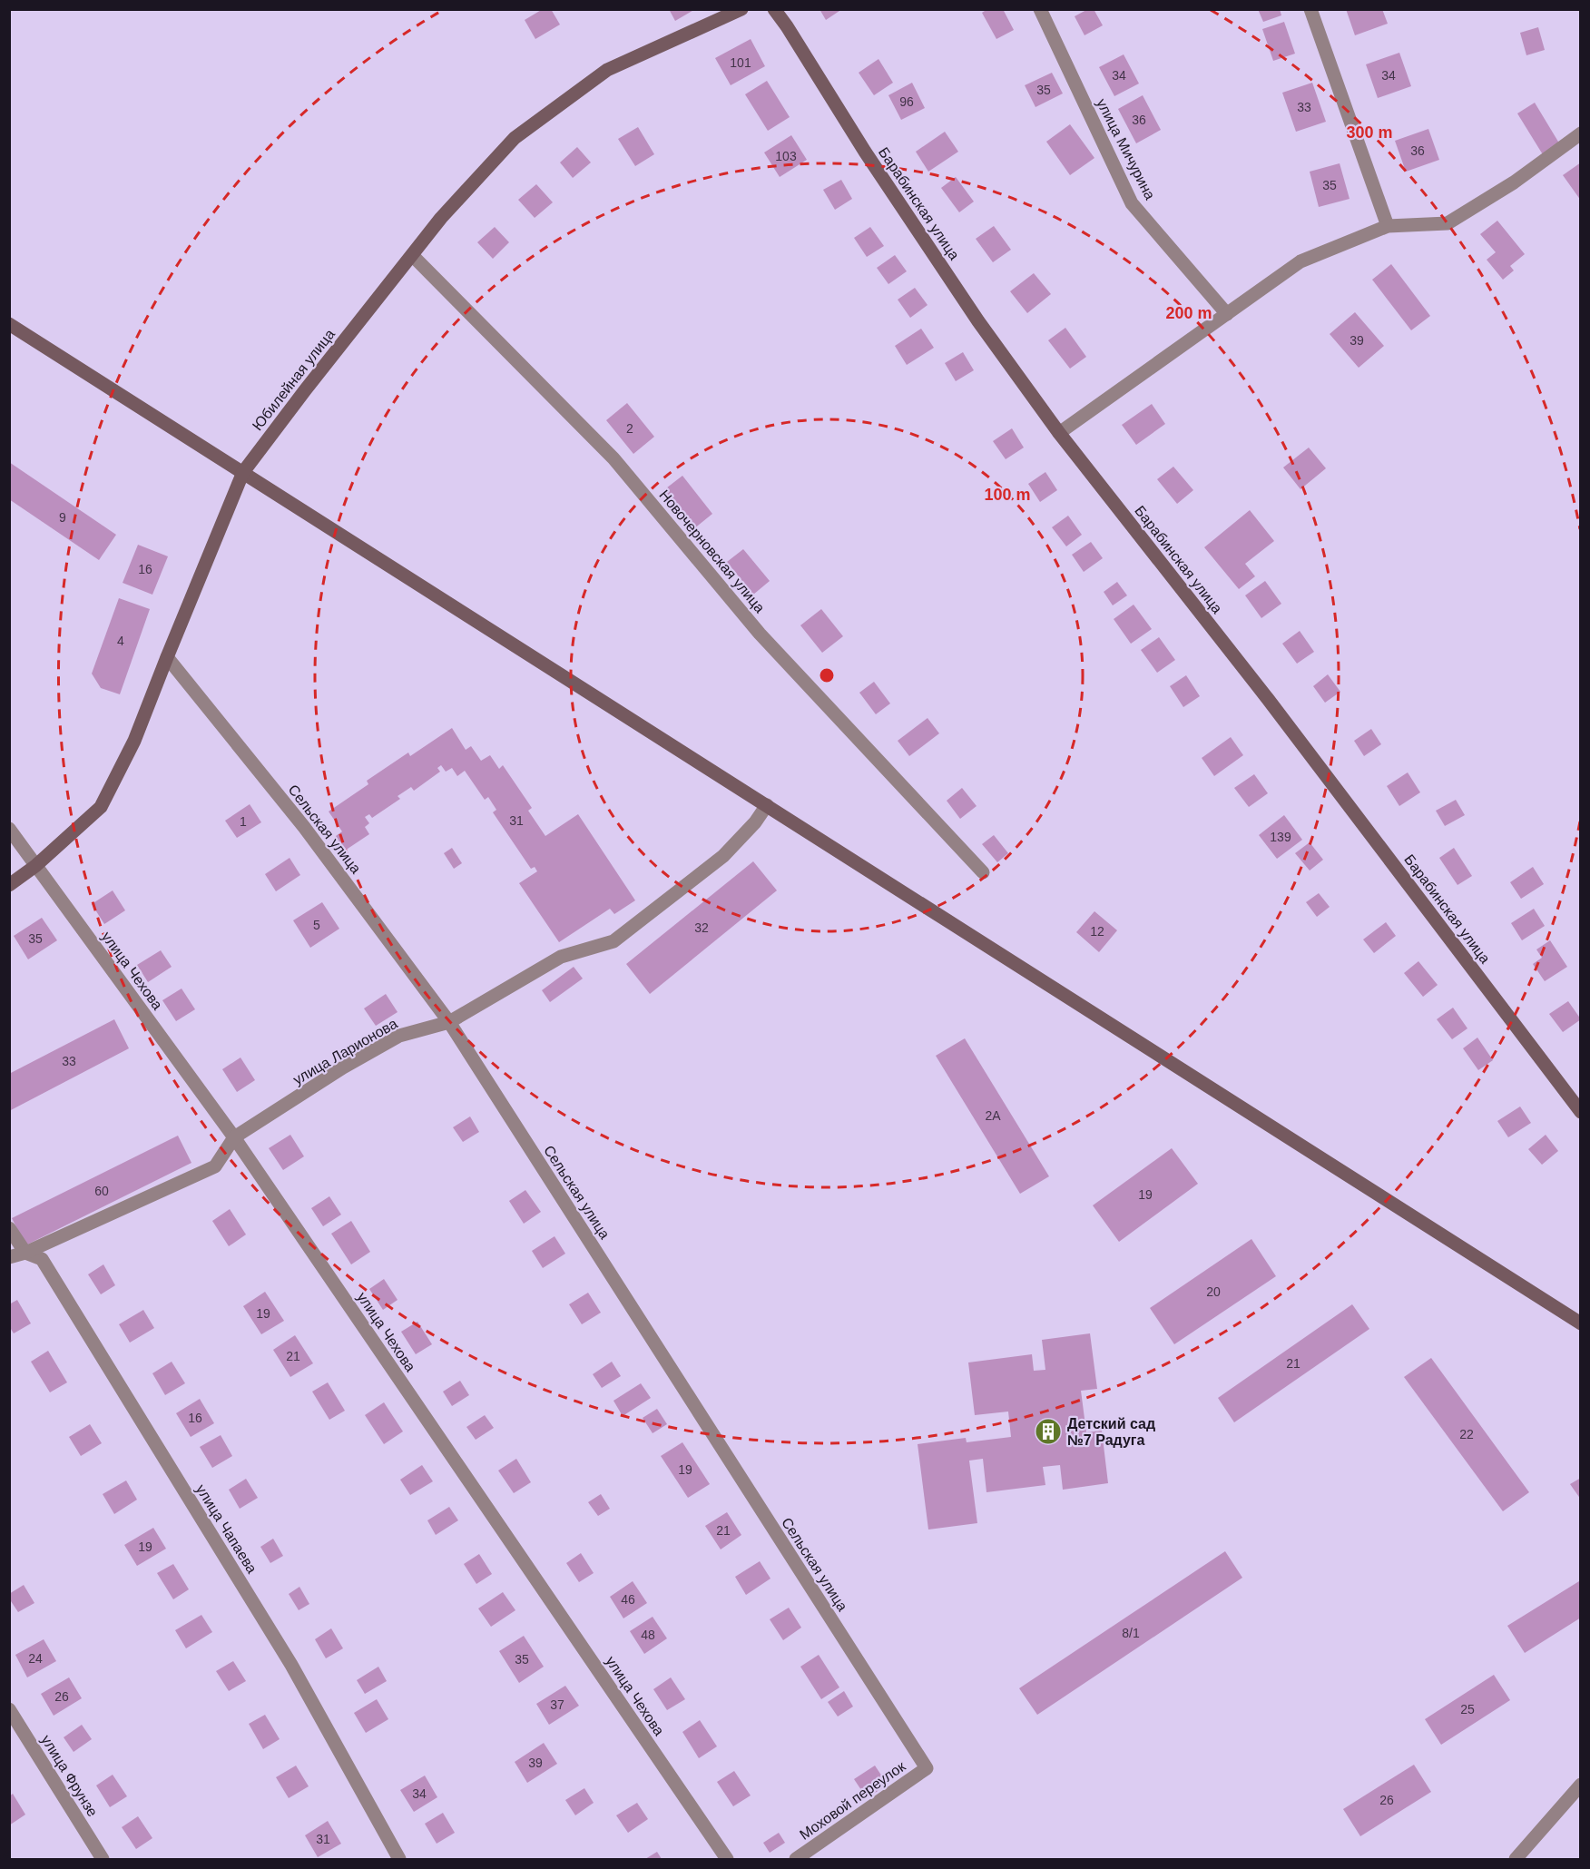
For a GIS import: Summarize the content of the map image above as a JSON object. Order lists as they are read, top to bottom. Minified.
{"streets":{"street":["улица Мичурина","Барабинская улица","Юбилейная улица","Новочерновская улица","Сельская улица","улица Чехова","улица Ларионова","улица Чапаева","улица Фрунзе","Моховой переулок"]},"crossings":[["Юбилейная улица","Новочерновская улица"],["Юбилейная улица","Сельская улица"],["Юбилейная улица","улица Чехова"],["Сельская улица","улица Ларионова"],["Сельская улица","Моховой переулок"],["улица Чехова","улица Ларионова"],["улица Ларионова","улица Чапаева"]],"places":{"building":["Детский сад №7 Радуга"]},"house_numbers":["101","34","34","35","96","33","36","36","103","35","39","2","9","16","4","31","1","139","5","32","12","35","33","2А","60","19","20","19","21","21","16","22","19","21","19","46","8/1","48","24","35","26","37","25","39","34","26","31"],"rings":["300 m","200 m","100 m"]}
